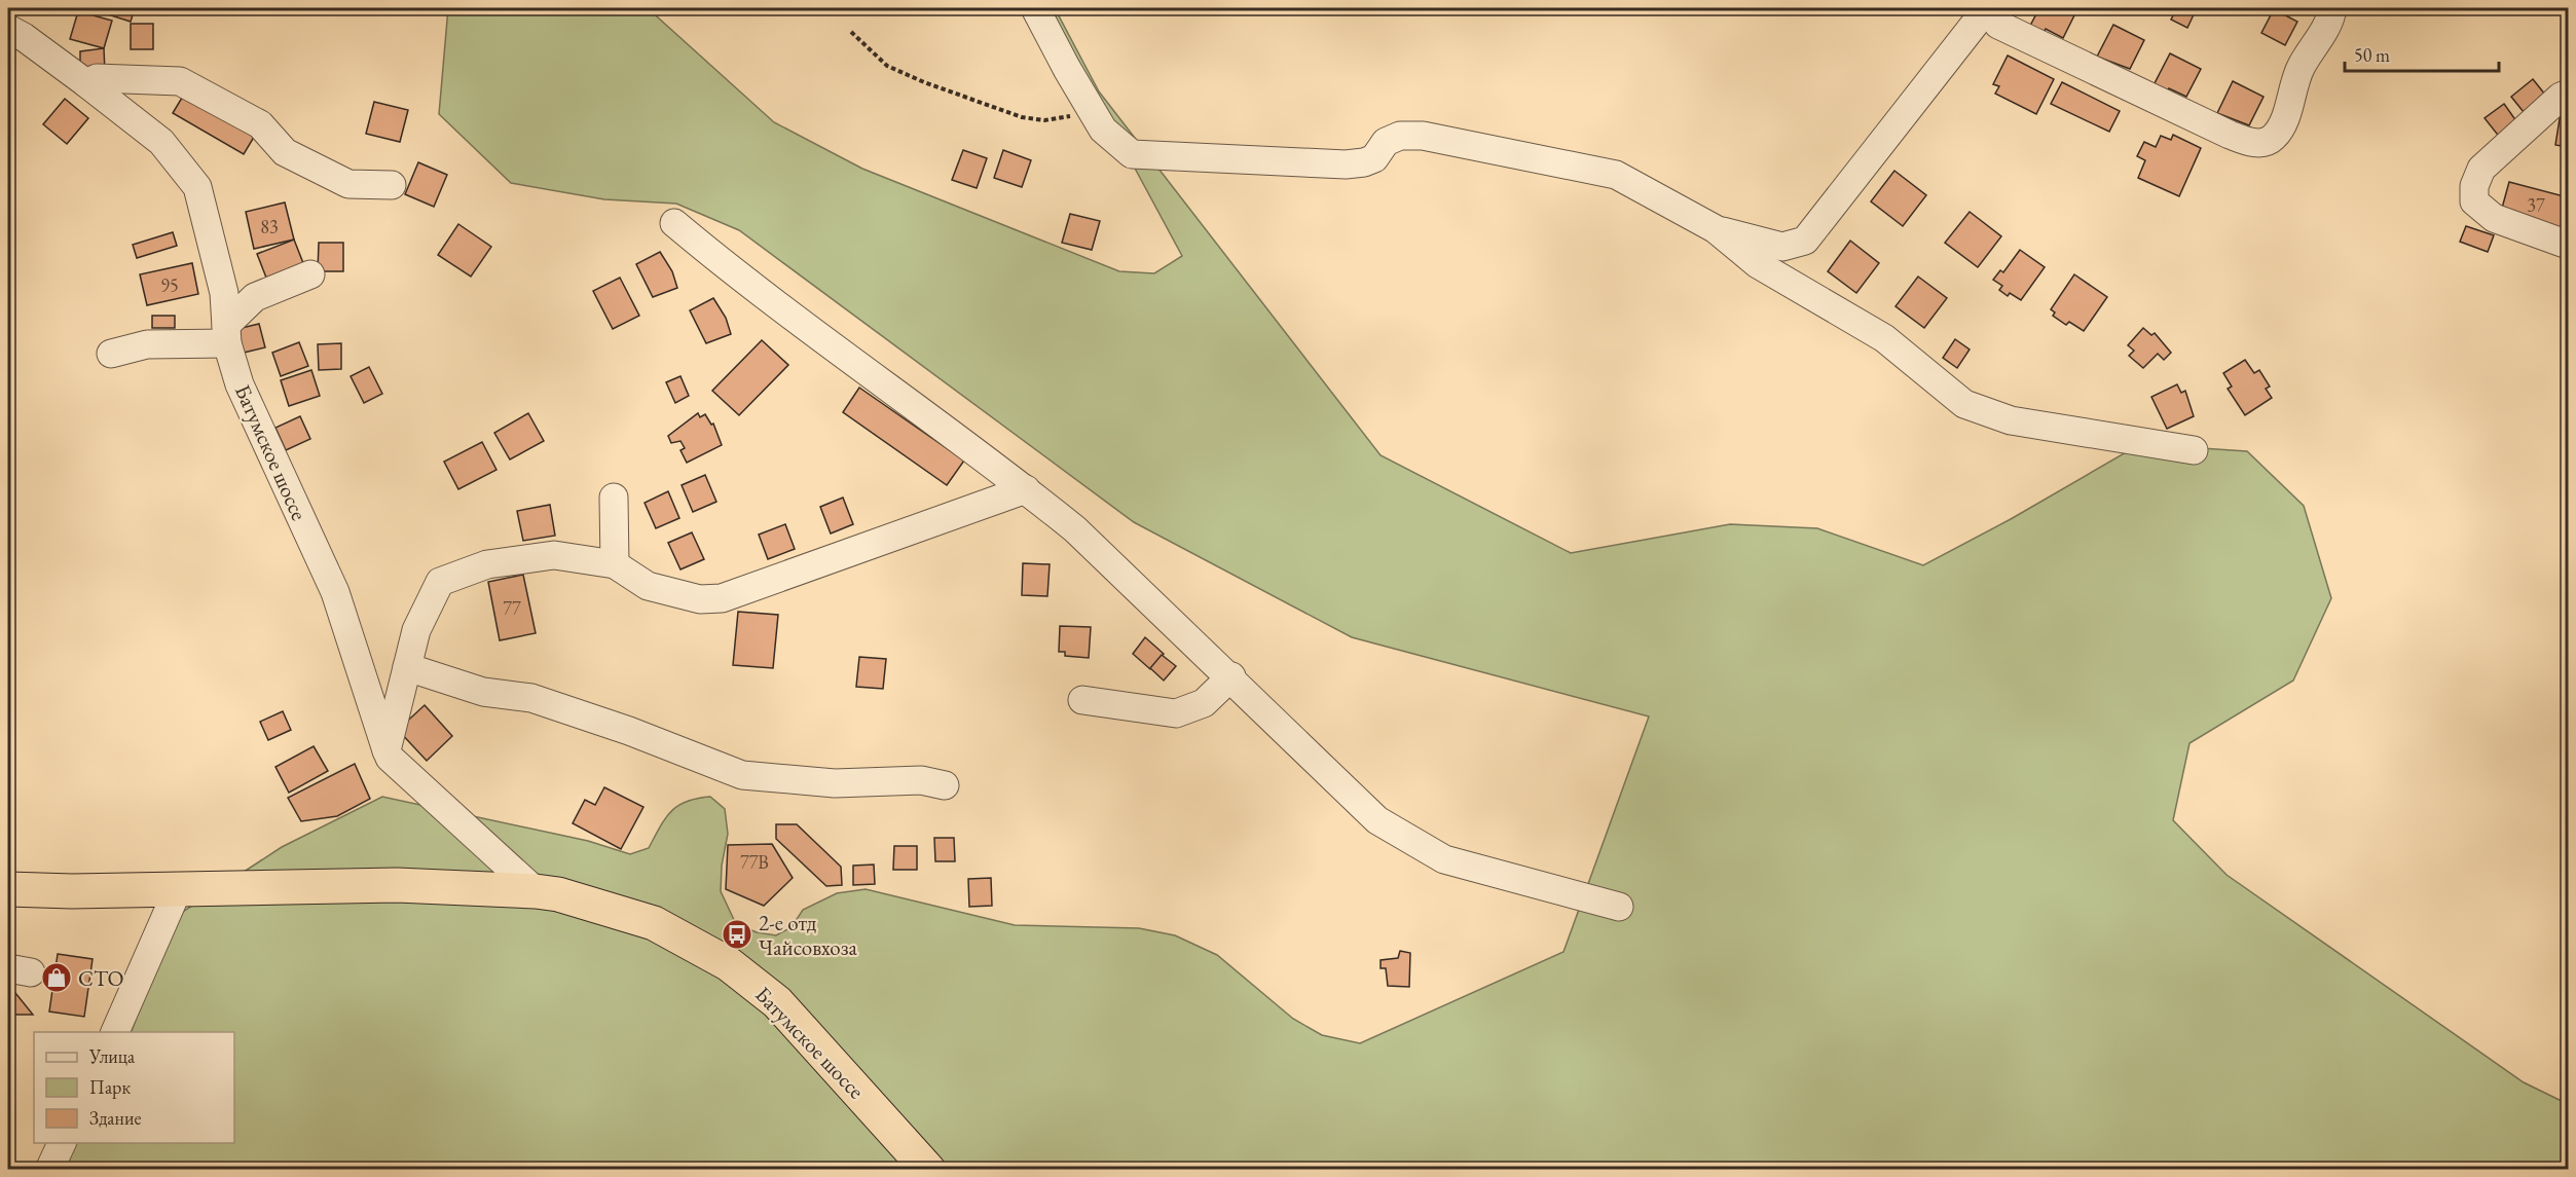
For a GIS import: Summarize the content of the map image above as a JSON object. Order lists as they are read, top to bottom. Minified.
{"streets":{"highway":["Батумское шоссе"]},"places":{"bus stop":["2-е отд Чайсовхоза"],"shop":["СТО"]},"house_numbers":["37","83","95","77","77В"],"legend":["Улица","Парк","Здание"],"scale_bar":"50 m"}
